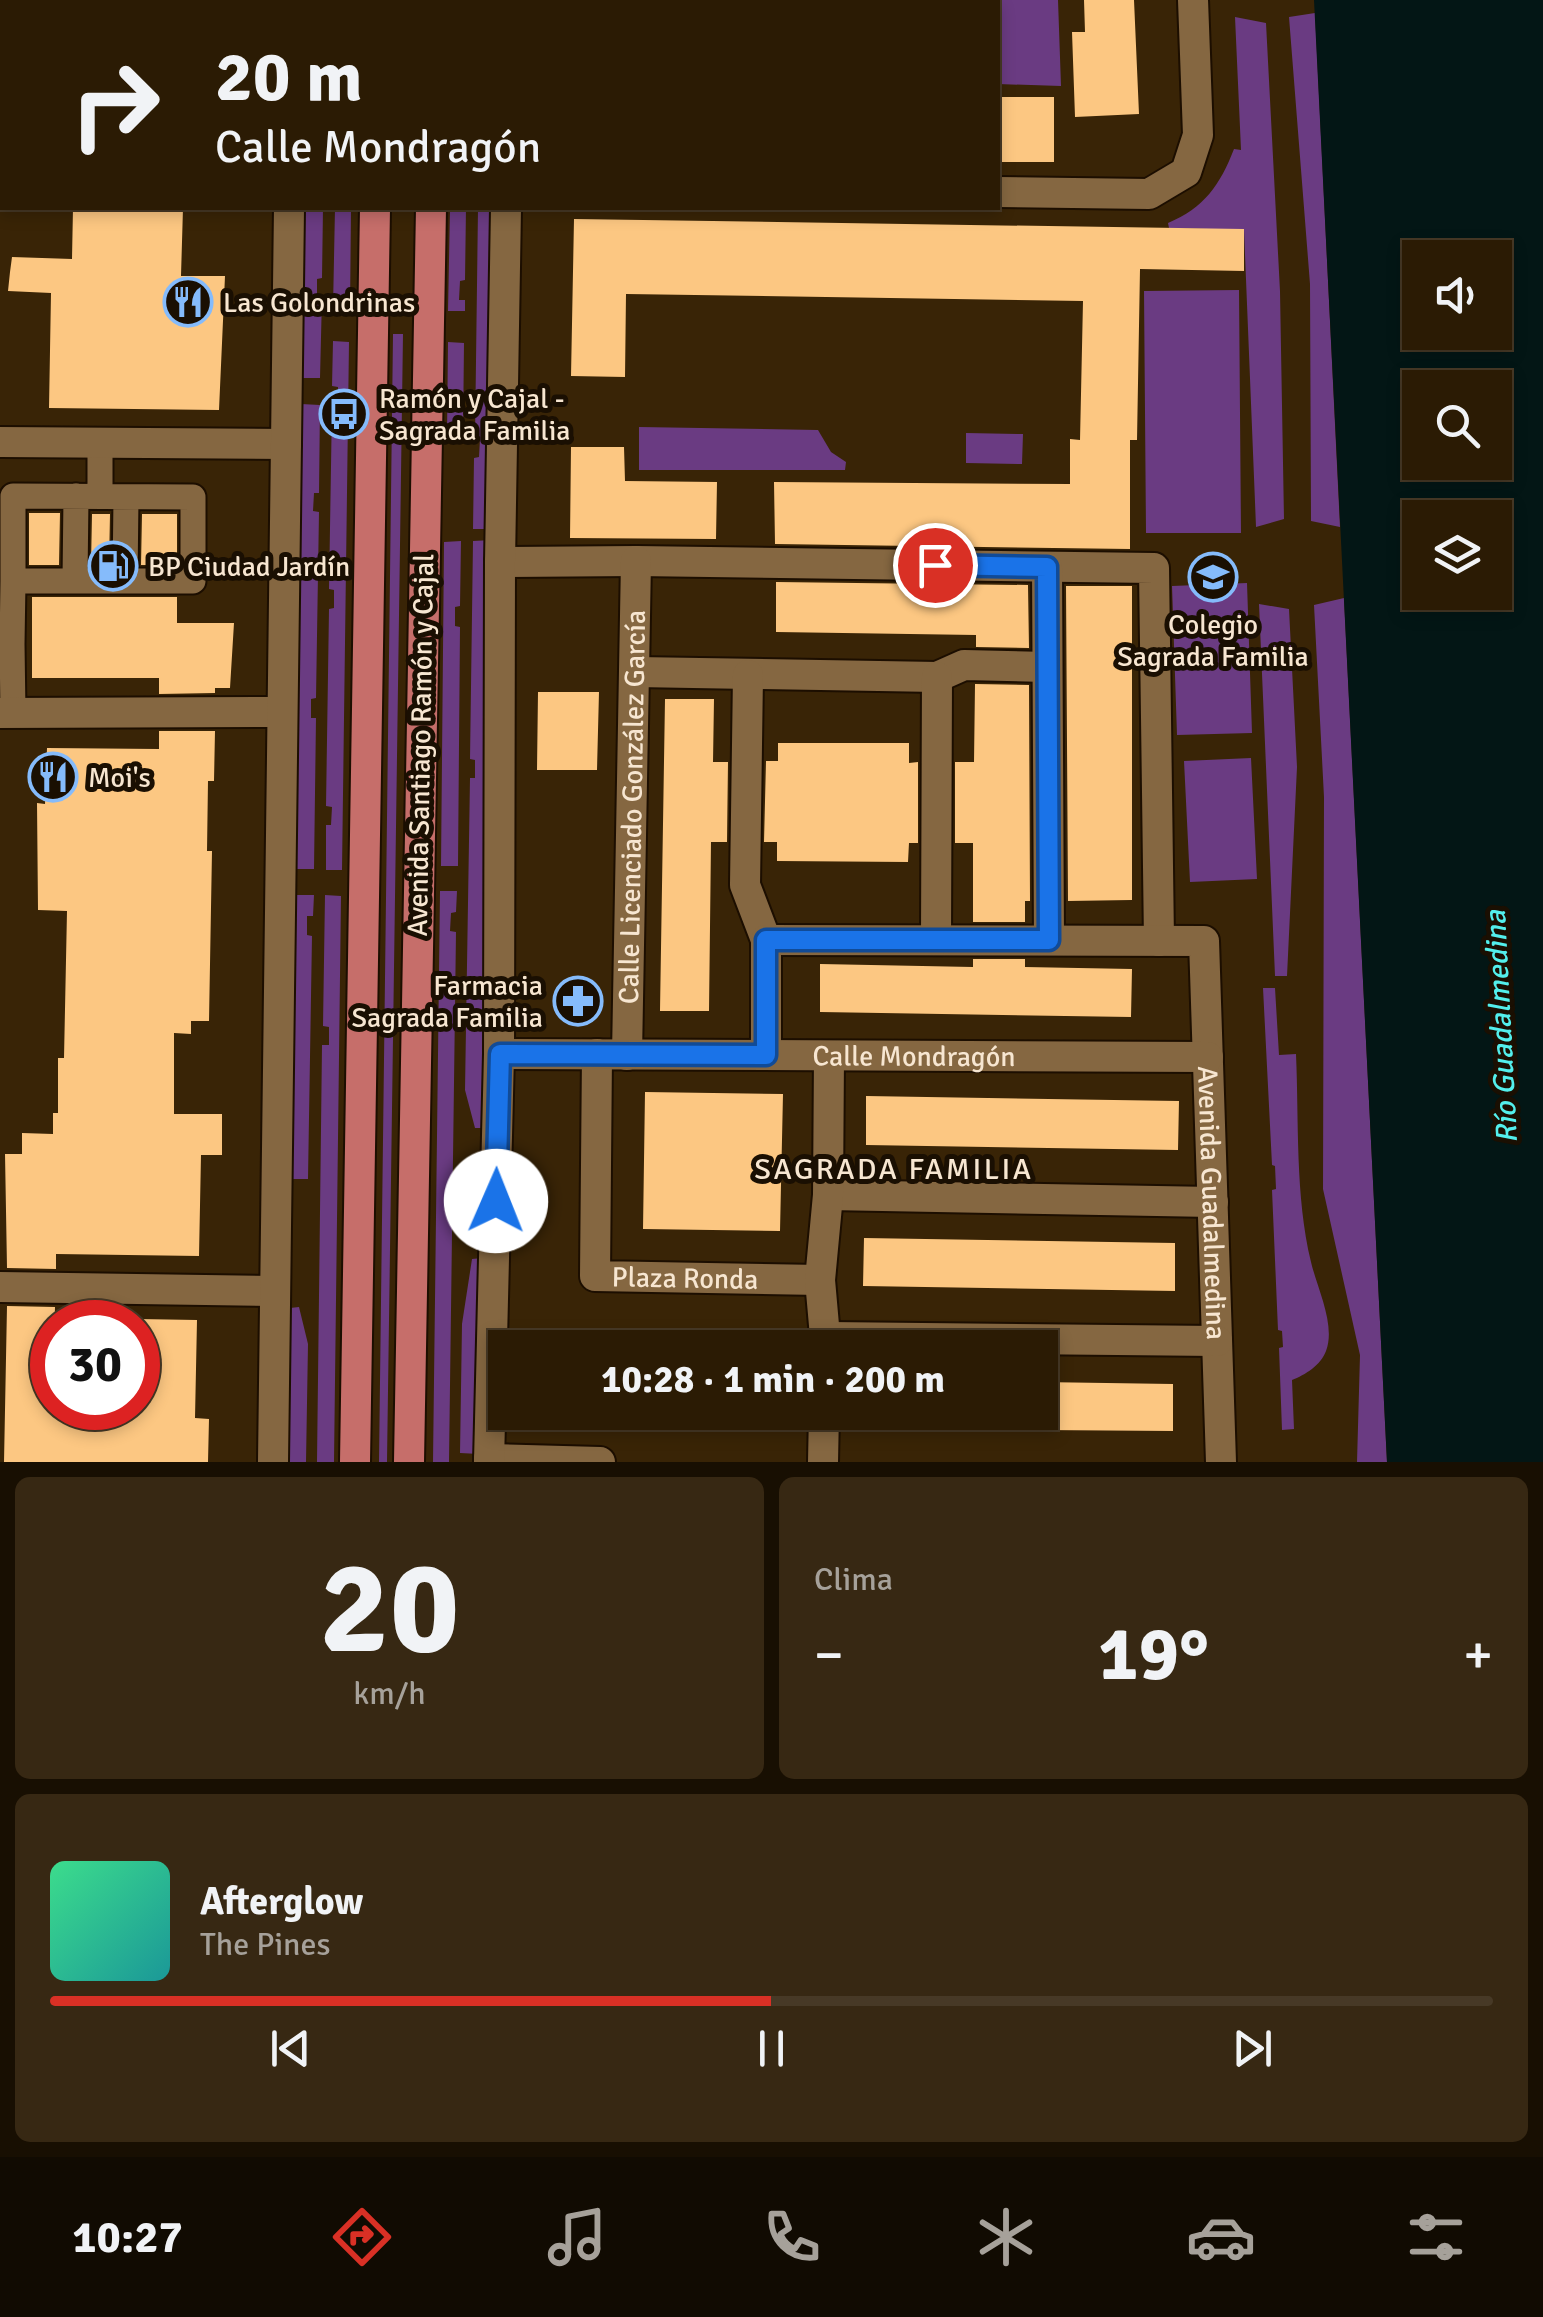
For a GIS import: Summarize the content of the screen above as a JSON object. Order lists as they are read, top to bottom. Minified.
{"streets":{"main road":["Avenida Santiago Ramón y Cajal"],"street":["Calle Licenciado González García","Calle Mondragón","Avenida Guadalmedina","Plaza Ronda"]},"crossings":[["Calle Licenciado González García","Calle Mondragón"],["Calle Licenciado González García","Plaza Ronda"],["Calle Mondragón","Avenida Guadalmedina"],["Calle Mondragón","Plaza Ronda"]],"districts":["SAGRADA FAMILIA"],"water":["Río Guadalmedina"],"places":{"restaurant":["Las Golondrinas","Moi's"],"bus stop":["Ramón y Cajal - Sagrada Familia"],"fuel station":["BP Ciudad Jardín"],"school or university":["Colegio Sagrada Familia"],"pharmacy":["Farmacia Sagrada Familia"]},"page":{"turn":["20 m","Calle Mondragón"],"limit":"30","trip":"10:28 · 1 min · 200 m","tile":[["20","km/h"],"Clima"],"heat":["−","19°","+"],"song":["Afterglow","The Pines"],"tabs":"10:27"}}
